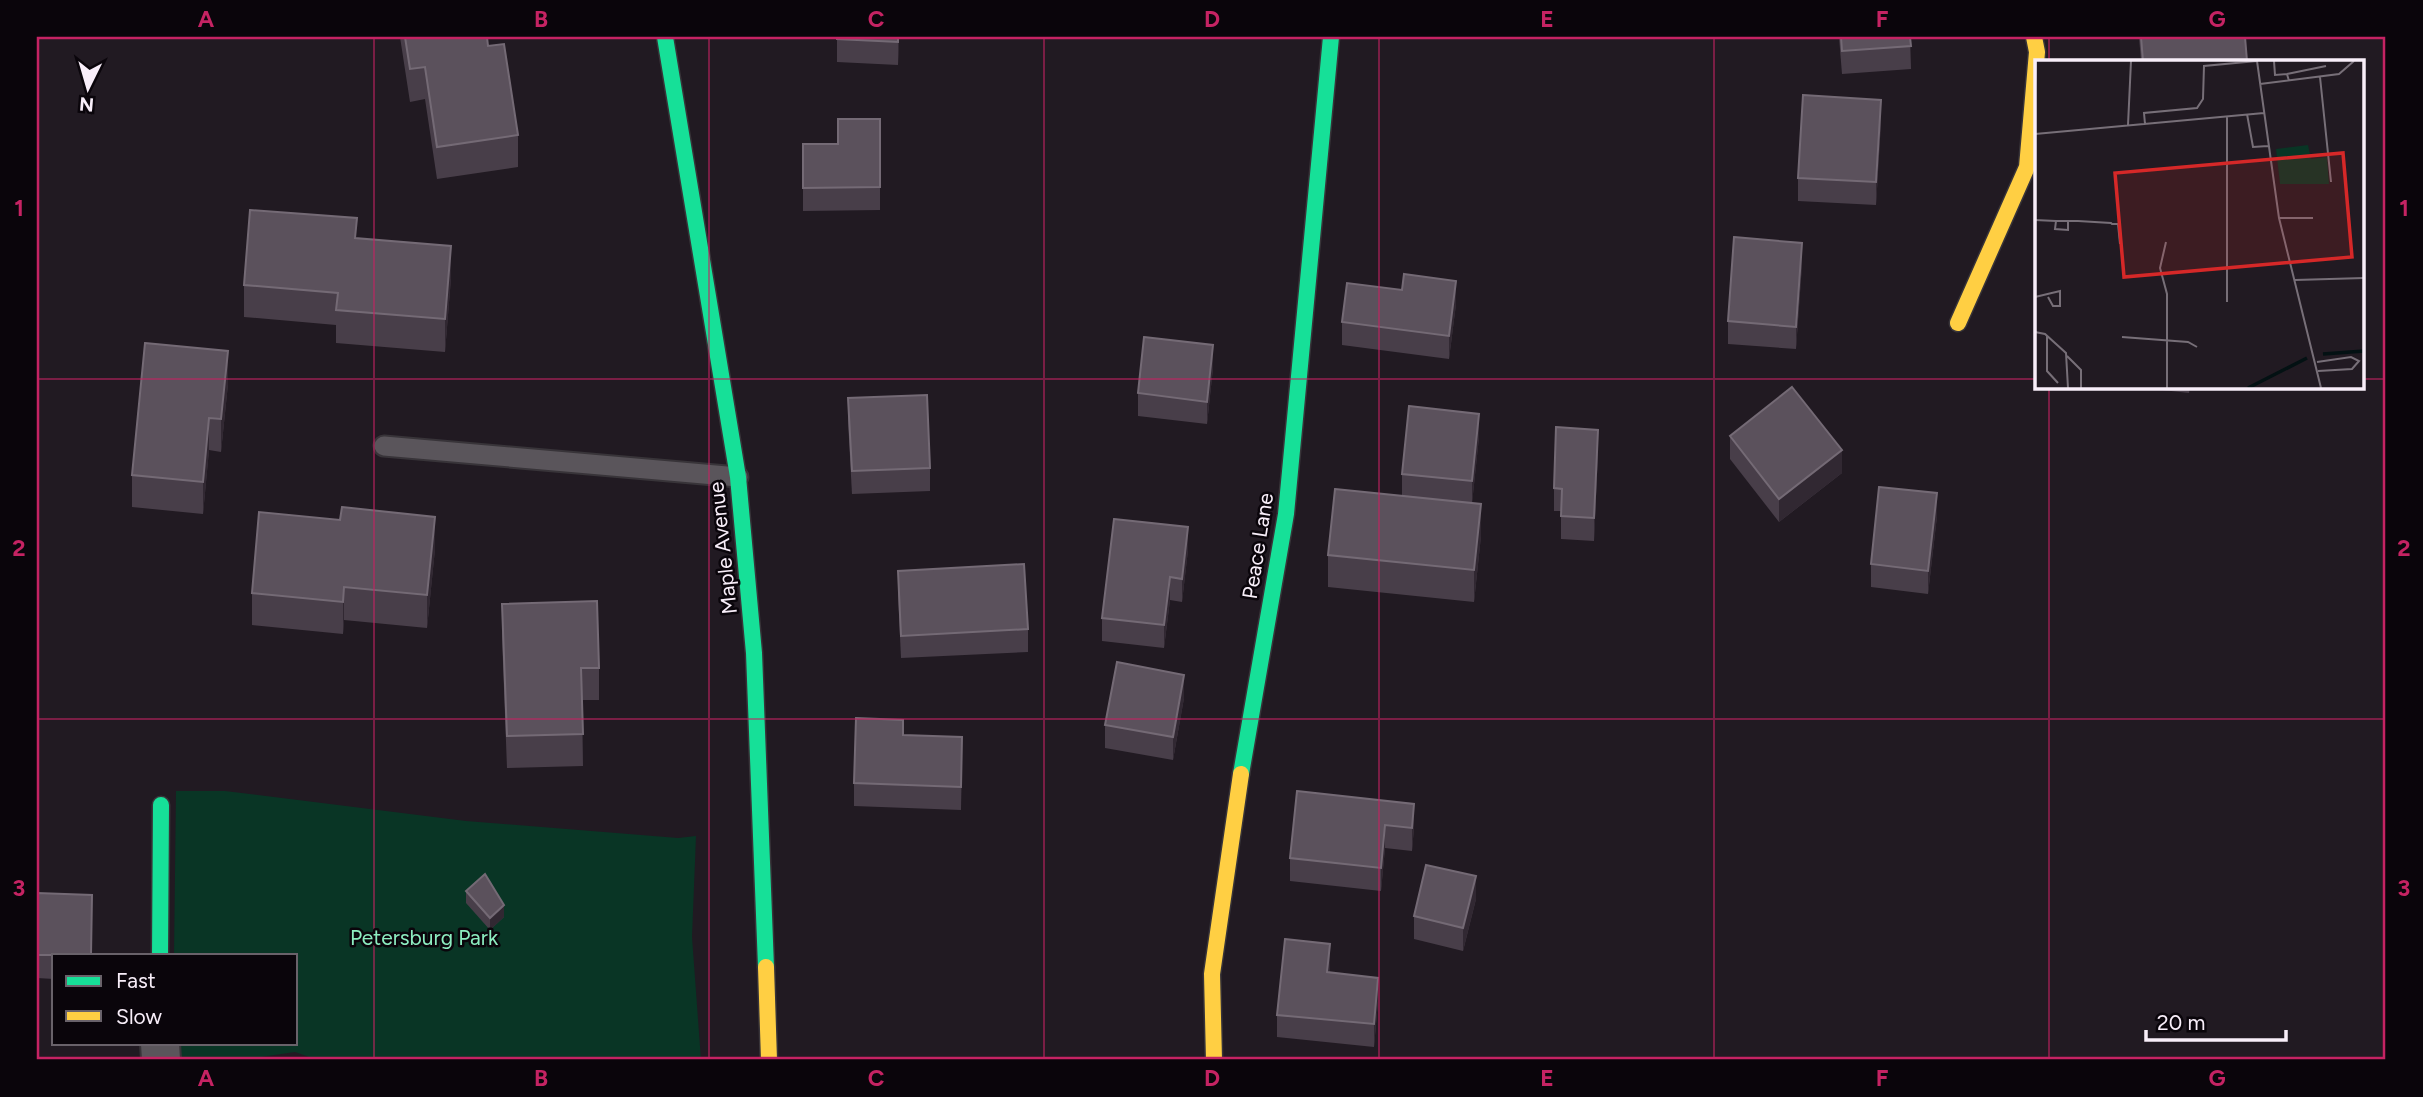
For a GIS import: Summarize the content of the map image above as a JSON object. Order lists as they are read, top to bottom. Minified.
{"streets":{"street":["Peace Lane","Maple Avenue"]},"parks":["Petersburg Park"],"legend":["Fast","Slow"],"scale_bar":"20 m","north":"bottom","grid":{"columns":["A","B","C","D","E","F","G"],"rows":["1","2","3"]}}
